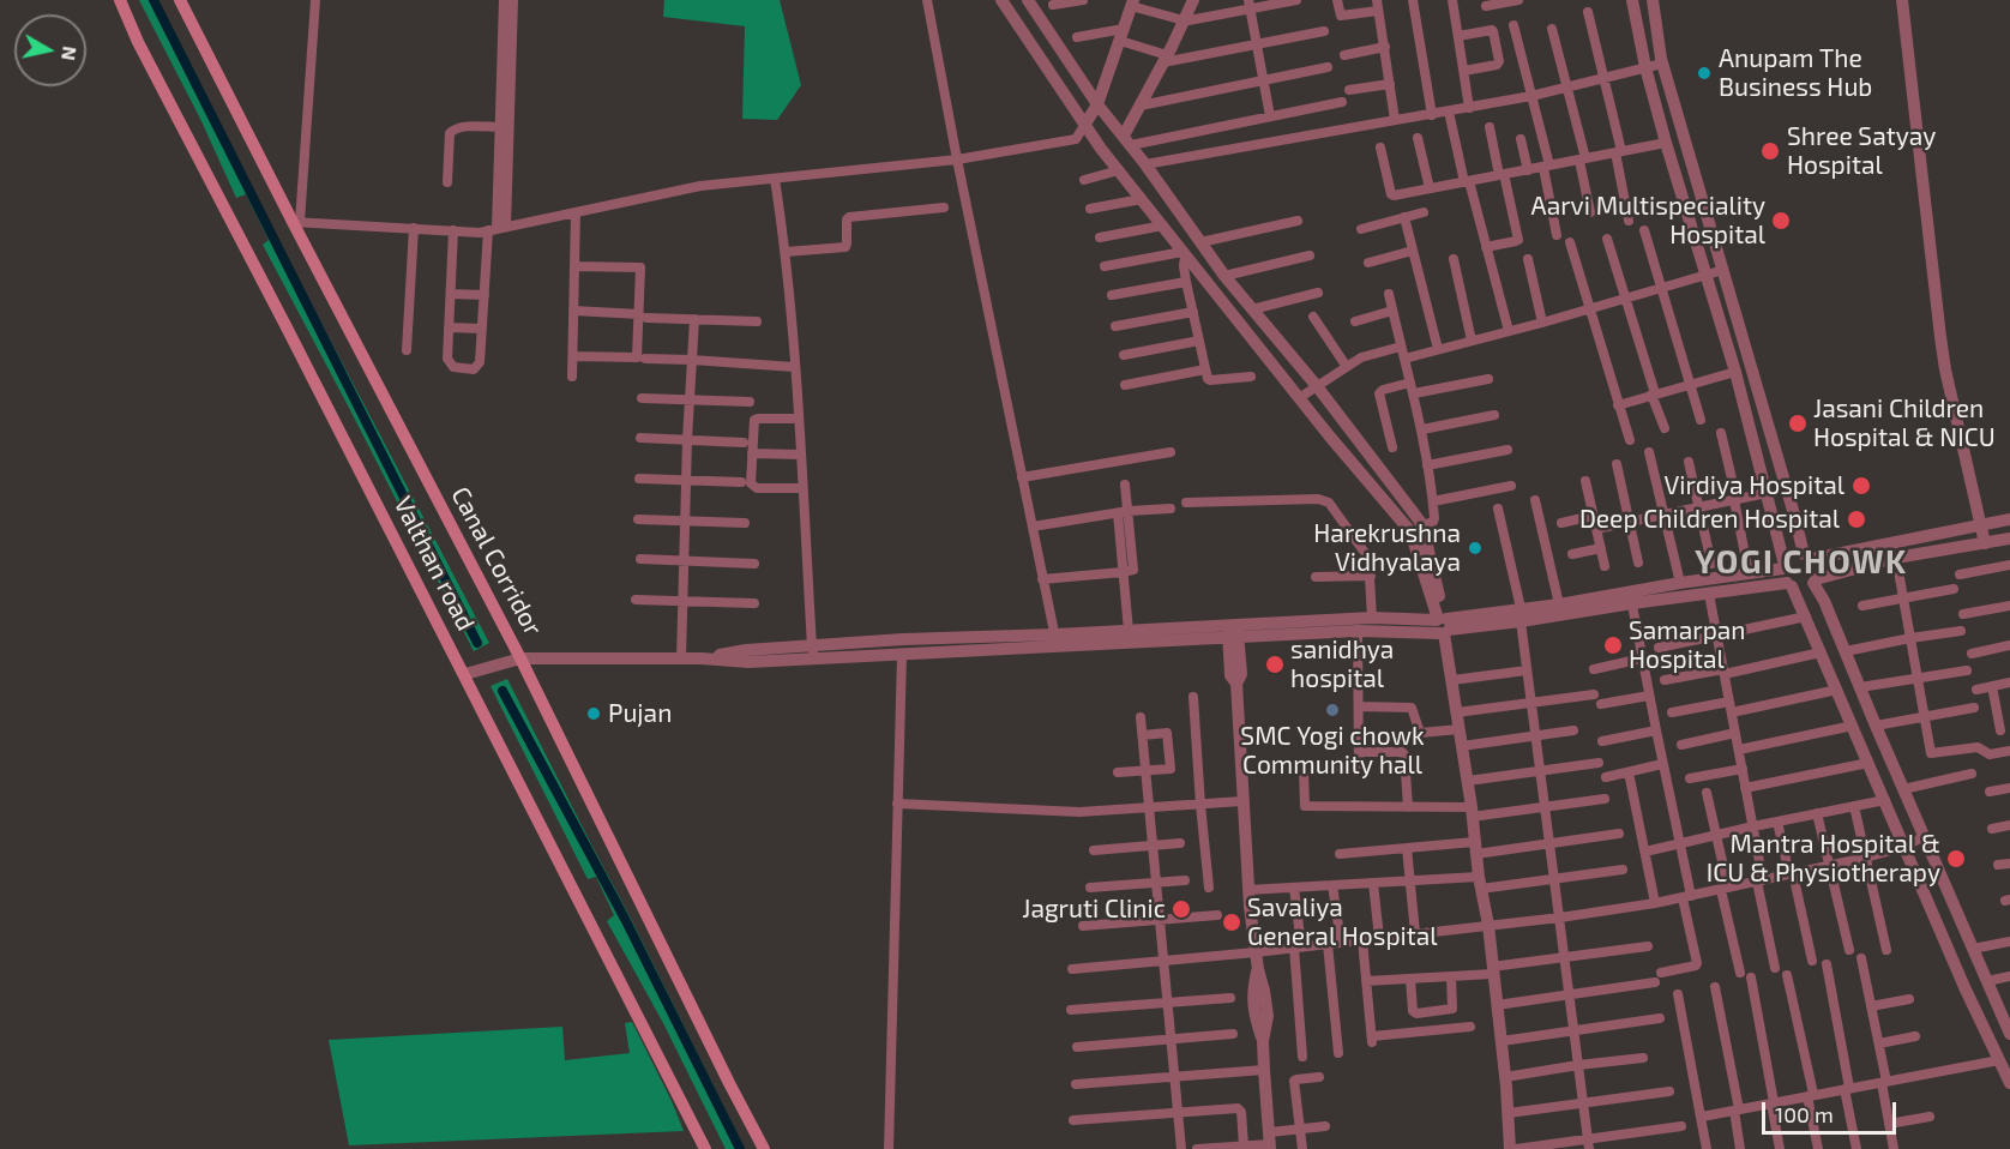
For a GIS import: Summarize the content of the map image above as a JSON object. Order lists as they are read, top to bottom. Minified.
{"streets":{"main road":["Canal Corridor","Valthan road"]},"districts":["YOGI CHOWK"],"places":["Anupam The Business Hub","Shree Satyay Hospital","Aarvi Multispeciality Hospital","Jasani Children Hospital & NICU","Virdiya Hospital","Deep Children Hospital","Harekrushna Vidhyalaya","Samarpan Hospital","sanidhya hospital","SMC Yogi chowk Community hall","Pujan","Mantra Hospital & ICU & Physiotherapy","Jagruti Clinic","Savaliya General Hospital"],"scale_bar":"100 m","north":"right"}
